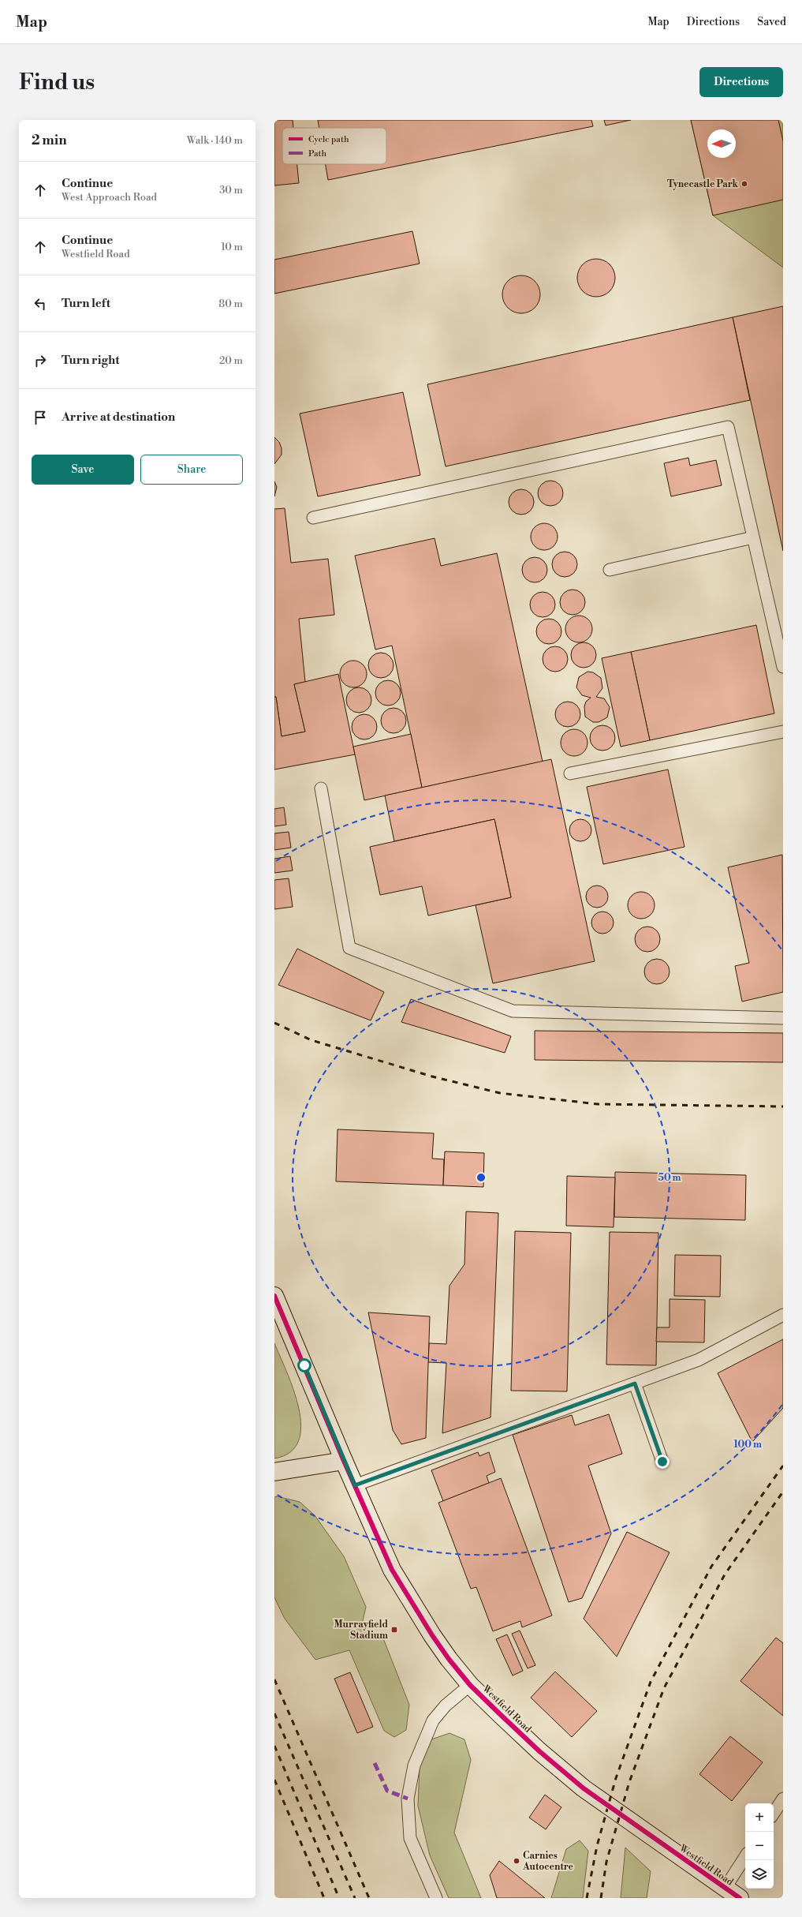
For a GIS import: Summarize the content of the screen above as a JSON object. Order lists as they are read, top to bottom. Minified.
{"streets":{"street":["Westfield Road"]},"places":{"other":["Tynecastle Park","Carnies Autocentre"],"transit":["Murrayfield Stadium"]},"legend":["Cycle path","Path"],"north":"left","page":{"header":"Map","nav":["Map","Directions","Saved"],"buttons":["Directions",["Save","Share"]],"title":"Find us","heading":["2 min","Walk · 140 m"],"list":[["Continue","West Approach Road","30 m"],["Continue","Westfield Road","10 m"],["Turn left","80 m"],["Turn right","20 m"],"Arrive at destination"],"map_buttons":["+","−"]},"rings":["50 m","100 m"]}
